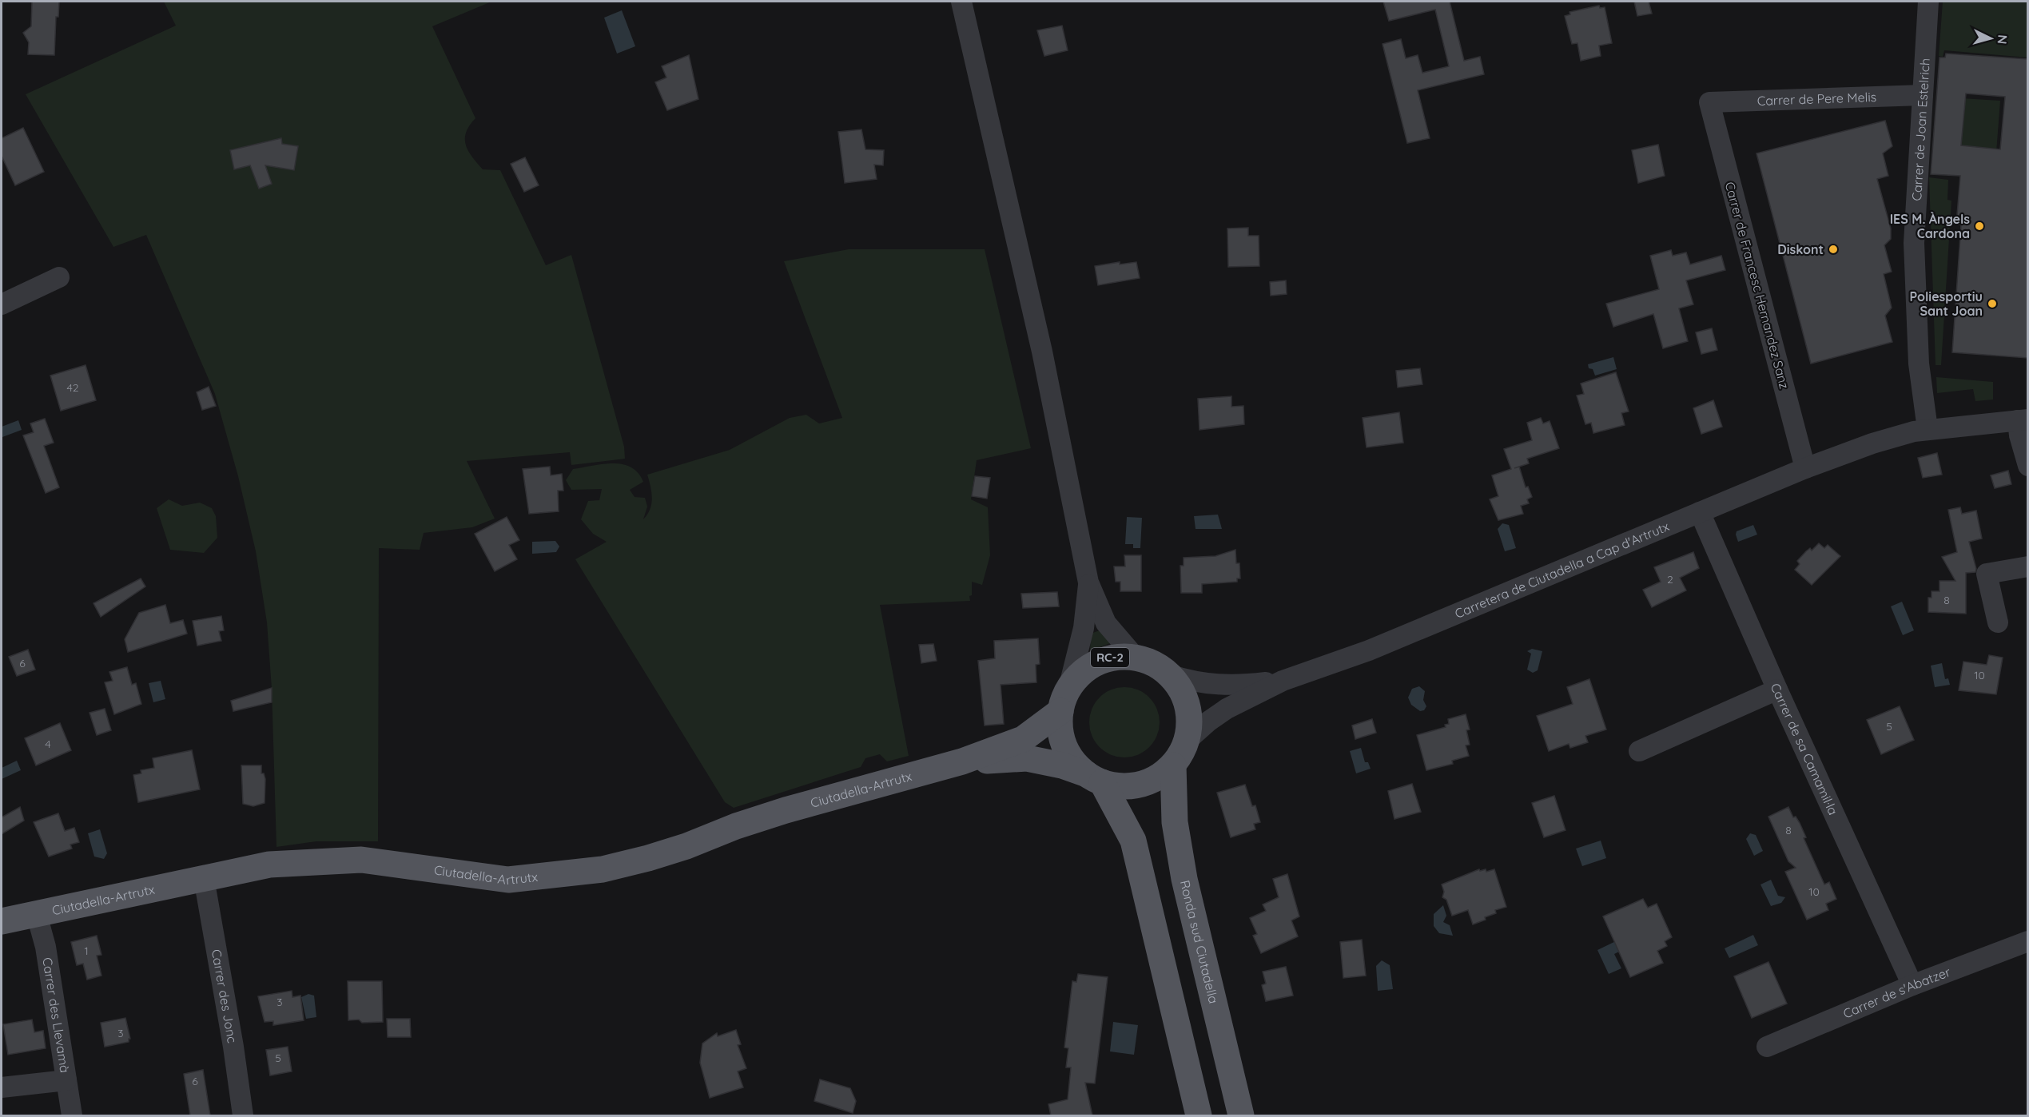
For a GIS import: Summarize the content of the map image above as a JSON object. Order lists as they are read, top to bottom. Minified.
{"streets":{"main road":["RC-2","Ciutadella-Artrutx","Ronda sud Ciutadella"],"street":["Carrer de Pere Melis","Carrer de Joan Estelrich","Carrer de Francesc Hernandez Sanz","Carretera de Ciutadella a Cap d'Artrutx","Carrer de sa Camamil·la","Carrer de s'Abatzer","Carrer des Jonc","Carrer des Llevamà"]},"crossings":[["Carrer de Pere Melis","Carrer de Joan Estelrich"],["Carrer de Pere Melis","Carrer de Francesc Hernandez Sanz"],["Carrer de Joan Estelrich","Carretera de Ciutadella a Cap d'Artrutx"],["Carrer de Francesc Hernandez Sanz","Carretera de Ciutadella a Cap d'Artrutx"],["Carretera de Ciutadella a Cap d'Artrutx","RC-2"],["Carretera de Ciutadella a Cap d'Artrutx","Carrer de sa Camamil·la"],["Carretera de Ciutadella a Cap d'Artrutx","Ciutadella-Artrutx"],["Carretera de Ciutadella a Cap d'Artrutx","Ronda sud Ciutadella"],["RC-2","Ciutadella-Artrutx"],["RC-2","Ronda sud Ciutadella"],["Carrer de sa Camamil·la","Carrer de s'Abatzer"],["Ciutadella-Artrutx","Ronda sud Ciutadella"],["Ciutadella-Artrutx","Carrer des Jonc"],["Ciutadella-Artrutx","Carrer des Llevamà"]],"places":["IES M. Àngels Cardona","Diskont","Poliesportiu Sant Joan"],"house_numbers":["42","2","8","6","10","5","4","8","10","1","3","3","5","6"],"north":"right"}
